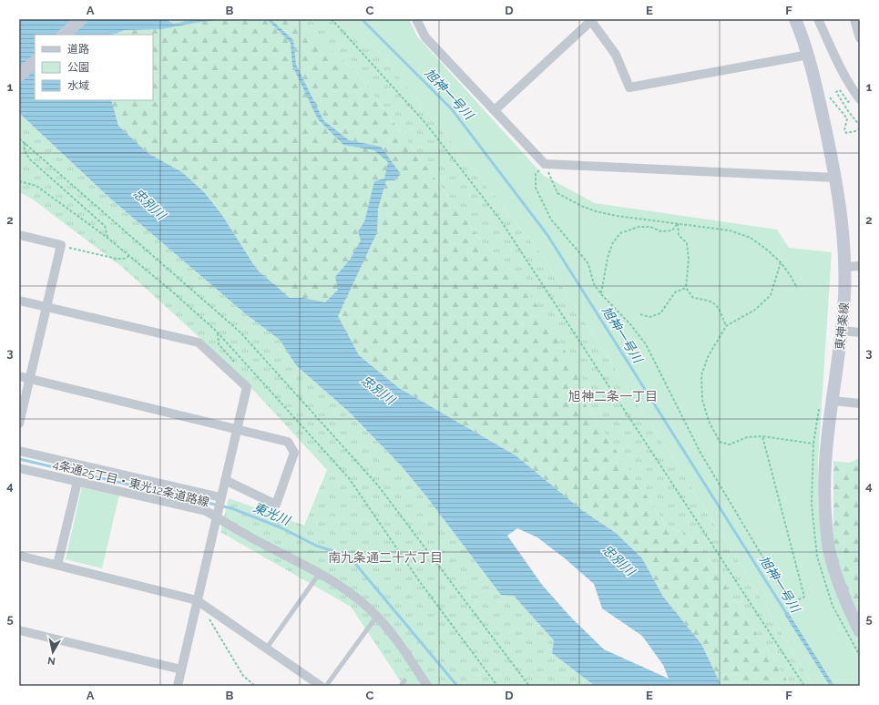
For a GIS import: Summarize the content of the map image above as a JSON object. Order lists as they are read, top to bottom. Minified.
{"streets":{"street":["東神楽線","4条通25丁目・東光12条道路線"]},"districts":["旭神二条一丁目","南九条通二十六丁目"],"water":["旭神一号川","忠別川","東光川"],"legend":["道路","公園","水域"],"north":"bottom","grid":{"columns":["A","B","C","D","E","F"],"rows":["1","2","3","4","5"]}}
